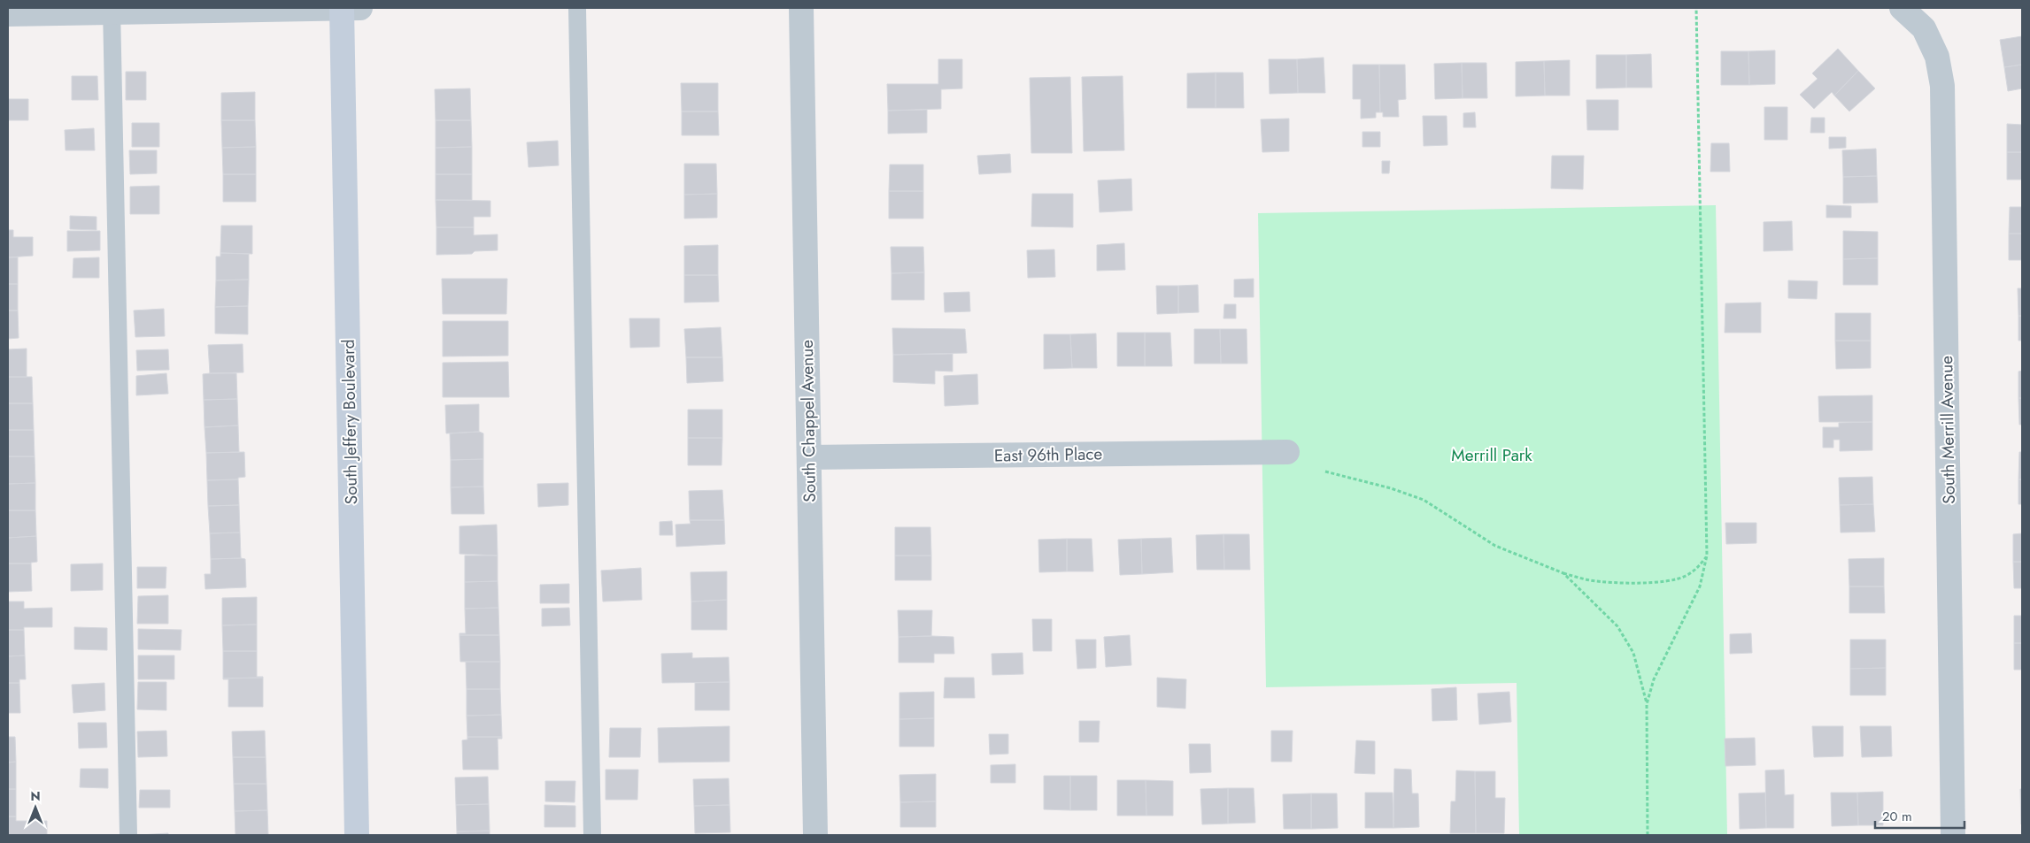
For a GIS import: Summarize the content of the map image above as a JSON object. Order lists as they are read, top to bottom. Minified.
{"streets":{"main road":["South Jeffery Boulevard"],"street":["South Chappel Avenue","South Merrill Avenue","East 96th Place"]},"crossings":[["South Chappel Avenue","East 96th Place"]],"parks":["Merrill Park"],"scale_bar":"20 m","north":"top"}
